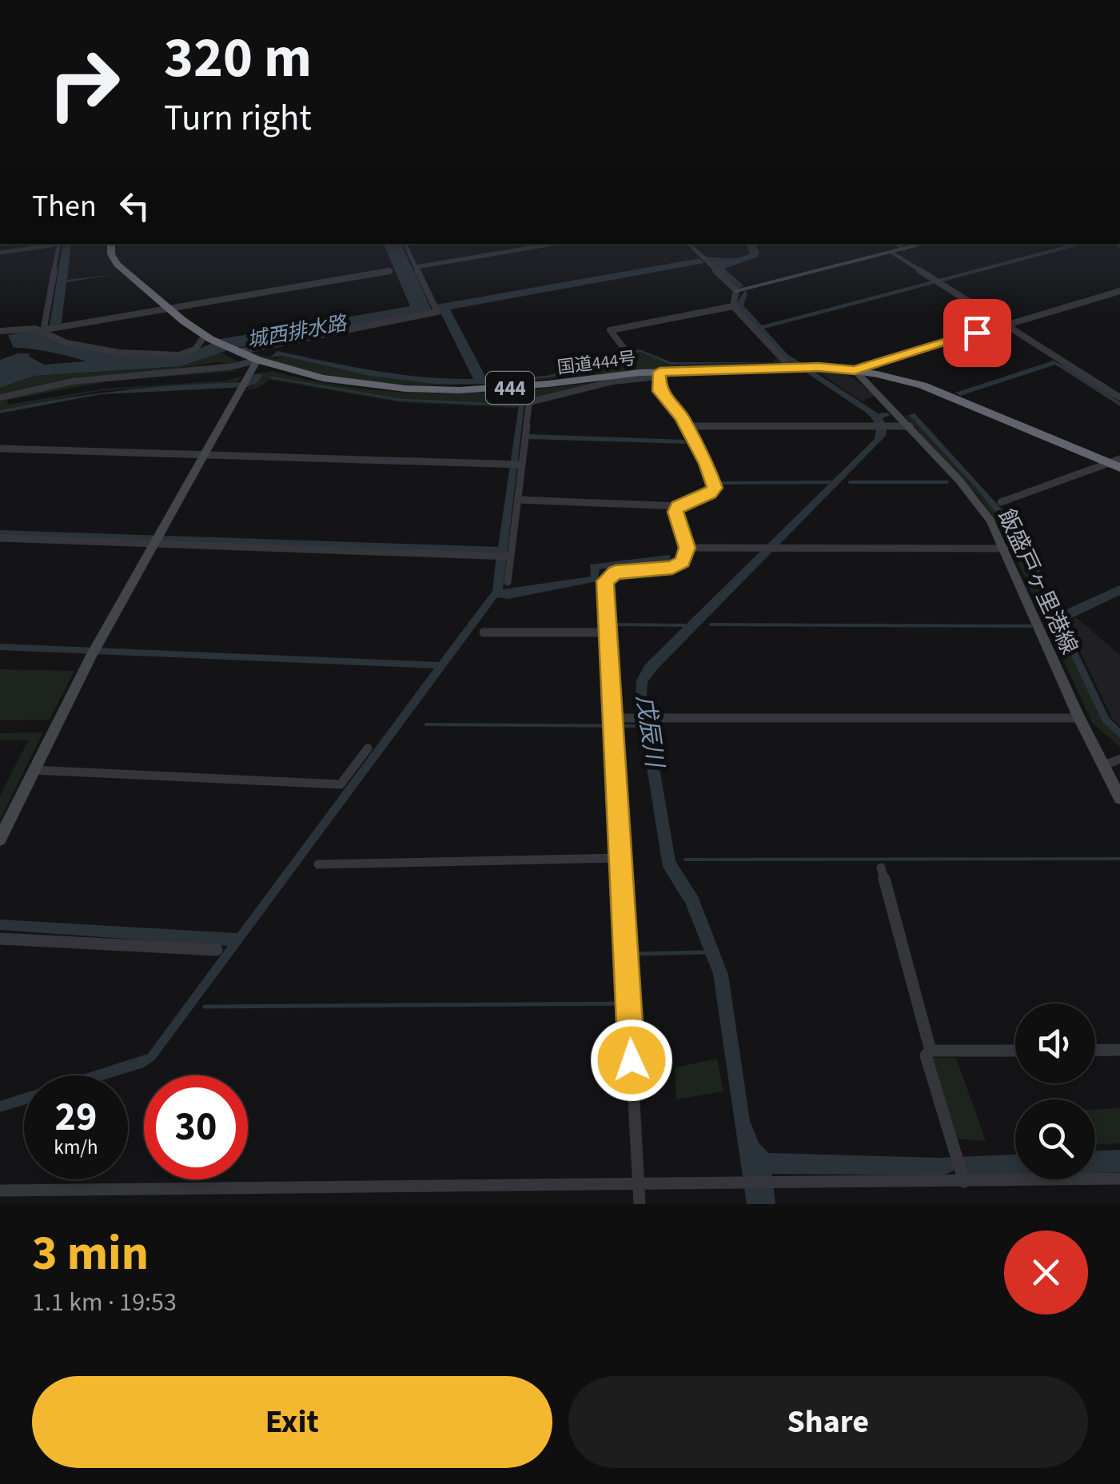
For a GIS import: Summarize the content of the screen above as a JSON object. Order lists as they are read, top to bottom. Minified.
{"streets":{"highway":["国道444号","444"],"street":["飯盛戸ヶ里港線"]},"crossings":[["国道444号","飯盛戸ヶ里港線"]],"water":["城西排水路","戊辰川"],"page":{"turn":["320 m","Turn right"],"then":"Then","speed":"29 km/h","limit":"30","heading":["3 min","1.1 km · 19:53"],"buttons":["Exit","Share"]}}
